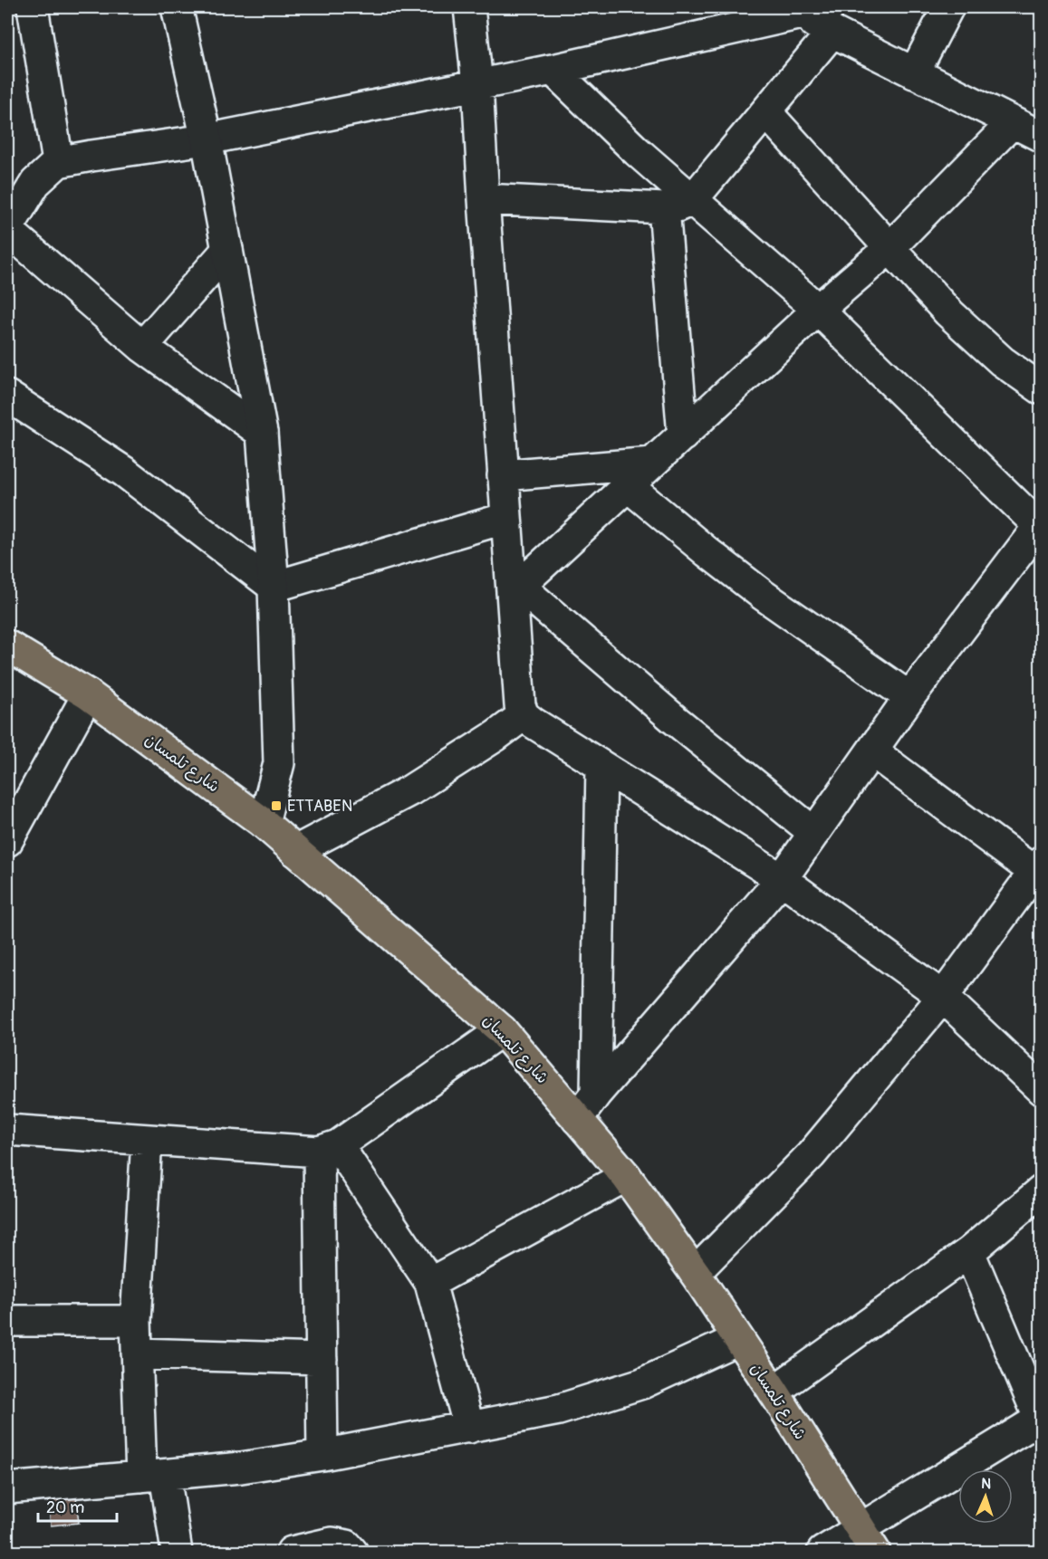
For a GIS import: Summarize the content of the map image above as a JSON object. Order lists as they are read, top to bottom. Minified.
{"streets":{"main road":["شارع تلمسان"]},"places":{"transit":["ETTABEN"]},"scale_bar":"20 m","north":"top"}
